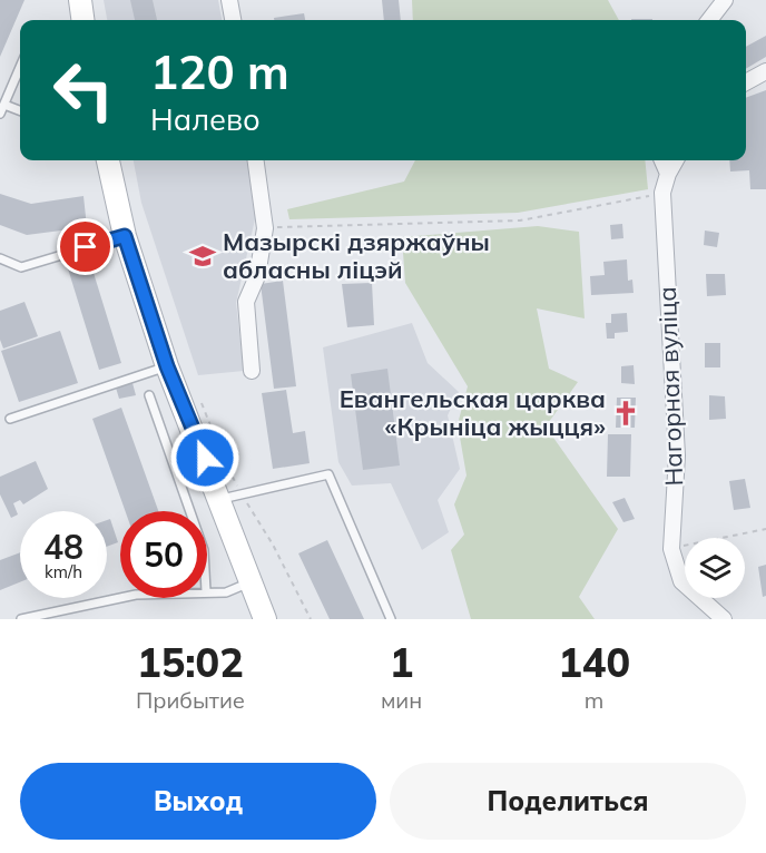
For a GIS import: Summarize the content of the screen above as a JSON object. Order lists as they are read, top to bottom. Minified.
{"streets":{"street":["Нагорная вуліца"]},"places":{"school or university":["Мазырскі дзяржаўны абласны ліцэй"],"church":["Евангельская царква «Крыніца жыцця»"]},"page":{"turn":["120 m","Налево"],"speed":"48 km/h","limit":"50","eta":["15:02","Прибытие","1","мин","140","m"],"buttons":["Выход","Поделиться"]}}
